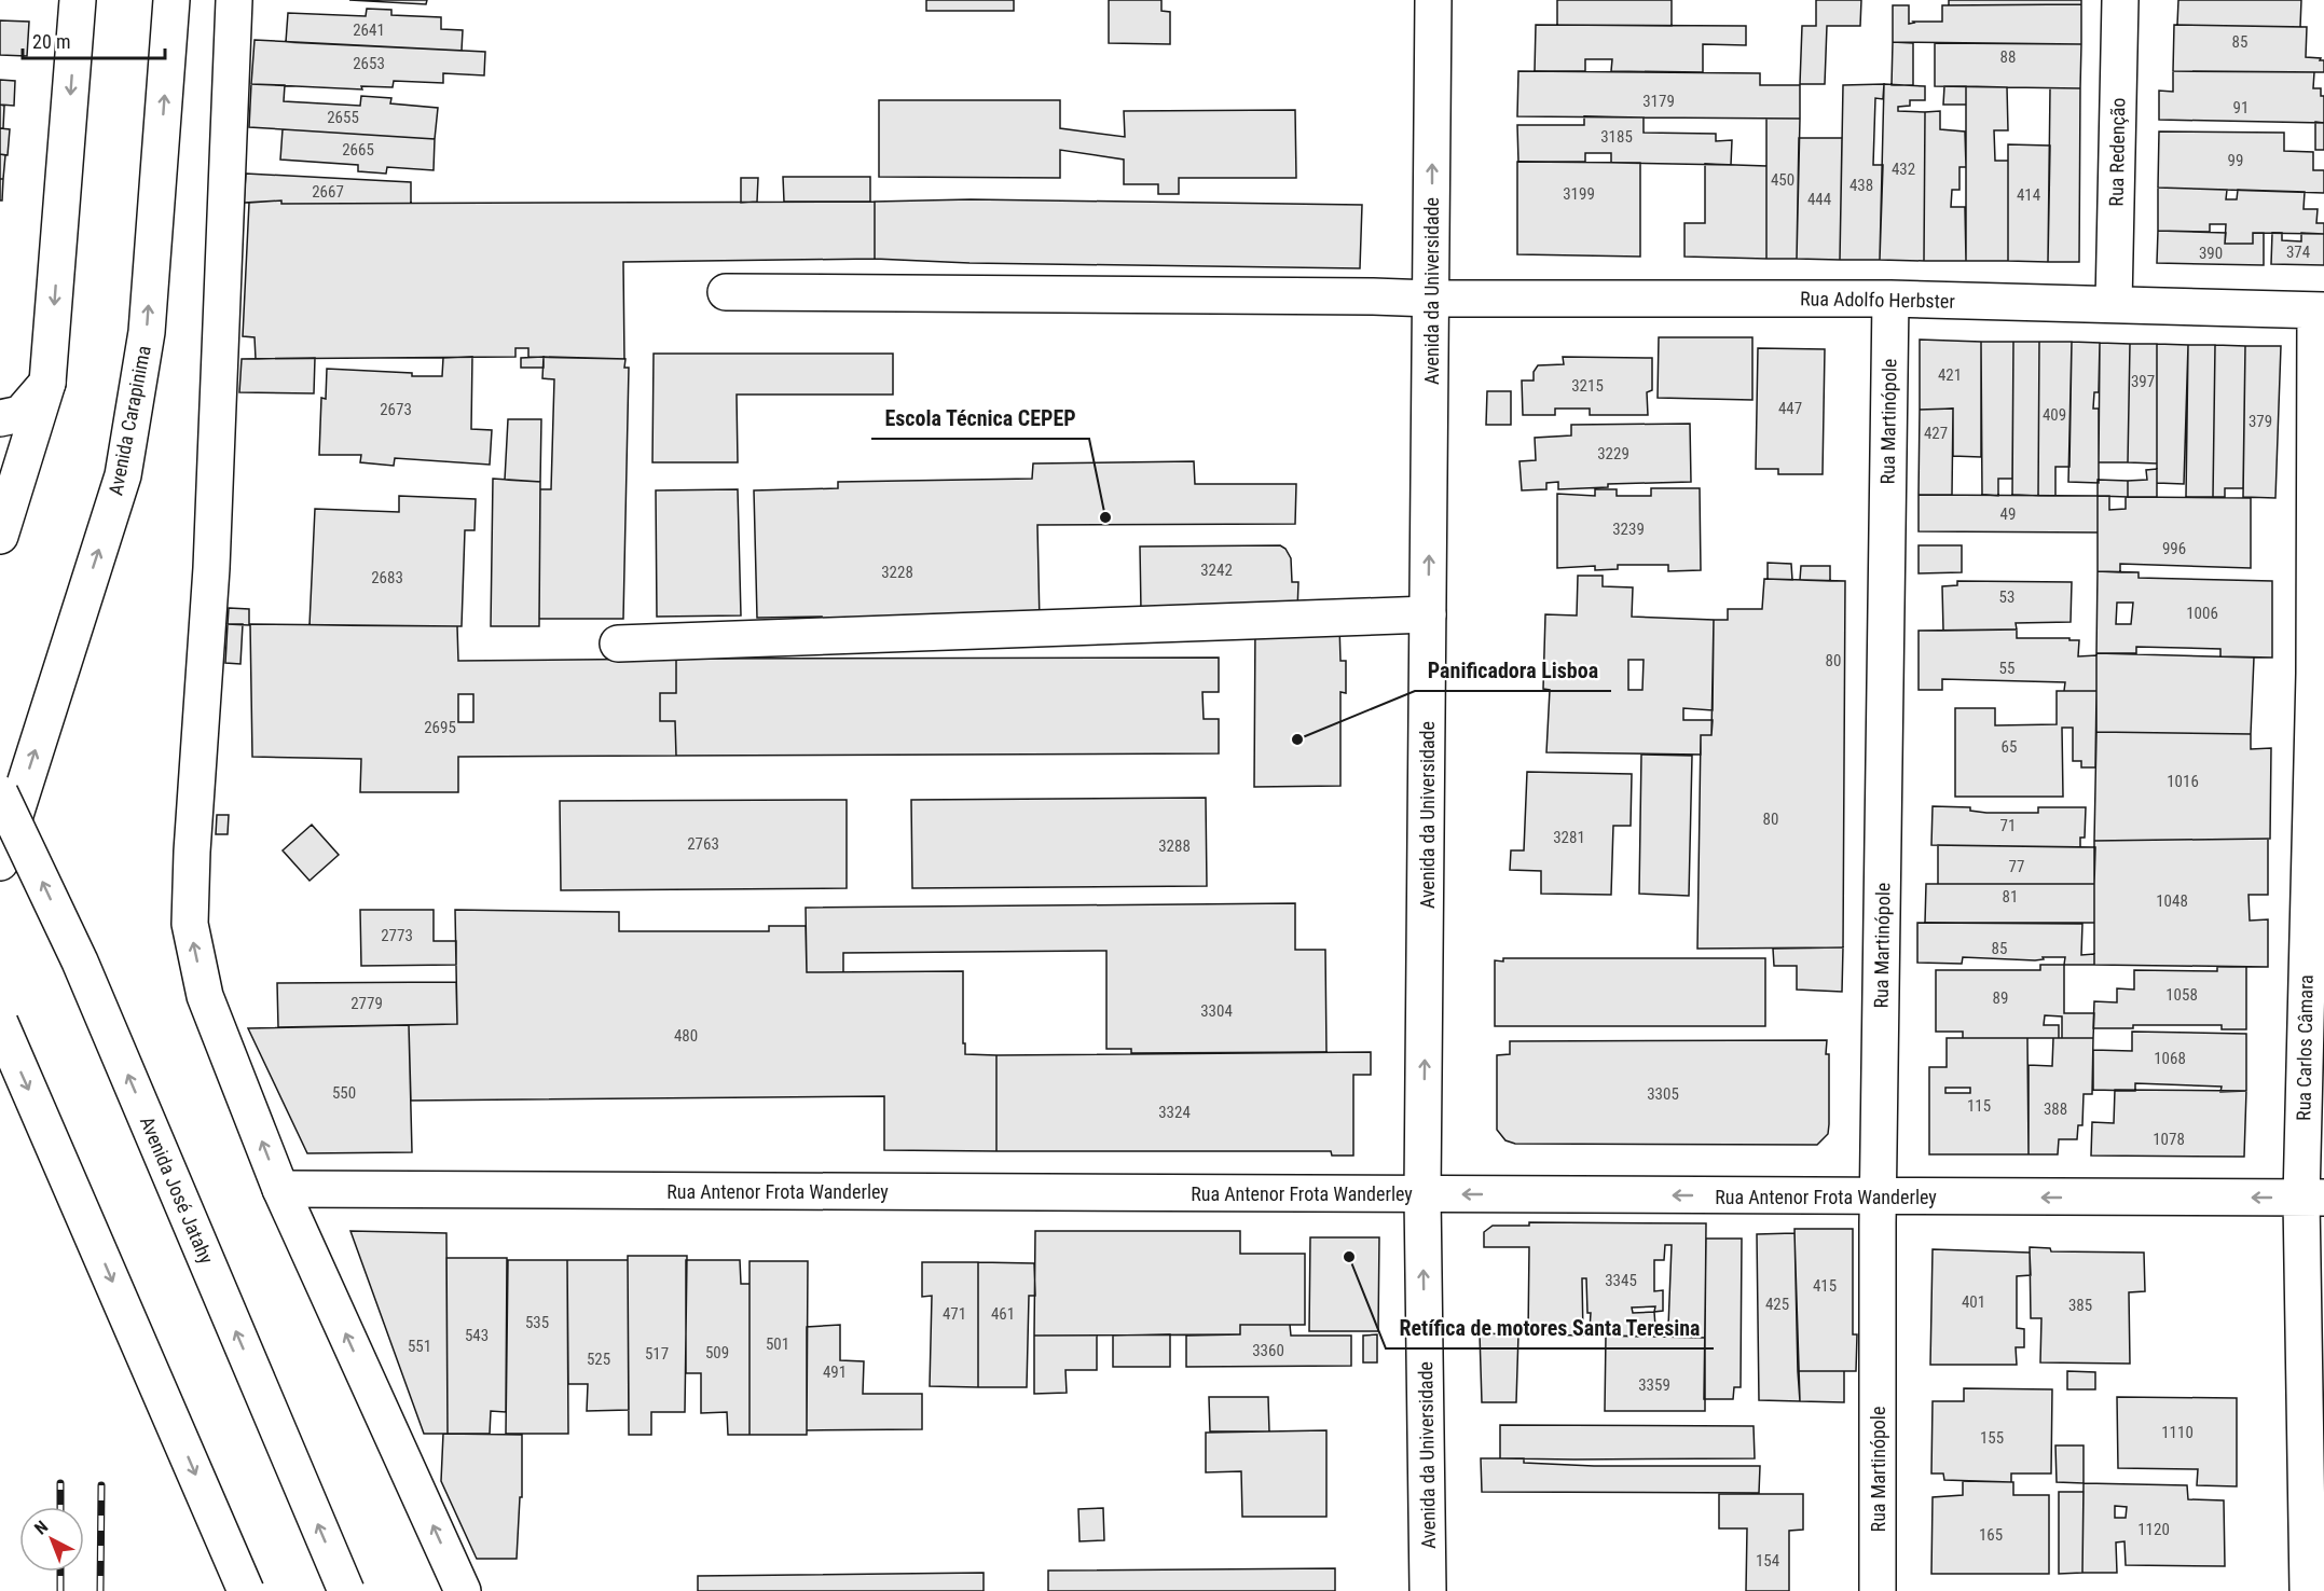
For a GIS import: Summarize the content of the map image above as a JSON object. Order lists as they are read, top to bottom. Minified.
{"streets":{"street":["Rua Redenção","Avenida da Universidade","Rua Adolfo Herbster","Avenida Carapinima","Rua Martinópole","Rua Carlos Câmara","Avenida José Jatahy","Rua Antenor Frota Wanderley"]},"crossings":[["Rua Redenção","Rua Adolfo Herbster"],["Avenida da Universidade","Rua Adolfo Herbster"],["Avenida da Universidade","Rua Antenor Frota Wanderley"],["Rua Adolfo Herbster","Rua Martinópole"],["Rua Adolfo Herbster","Rua Carlos Câmara"],["Rua Martinópole","Rua Antenor Frota Wanderley"],["Rua Carlos Câmara","Rua Antenor Frota Wanderley"]],"one_way":["Avenida da Universidade","Rua Antenor Frota Wanderley"],"places":["Escola Técnica CEPEP","Panificadora Lisboa","Retífica de motores Santa Teresina"],"house_numbers":["2641","85","88","2653","3179","91","2655","3185","2665","99","432","450","438","2667","3199","414","444","374","390","421","397","3215","447","2673","409","379","427","3229","49","3239","996","3242","3228","2683","53","1006","80","55","2695","65","1016","80","71","3281","2763","3288","77","81","1048","2773","85","1058","89","2779","3304","480","1068","550","3305","115","388","3324","1078","3345","415","401","425","385","471","461","535","543","501","551","3360","509","517","525","491","3359","1110","155","1120","165","154"],"scale_bar":"20 m","north":"top left"}
